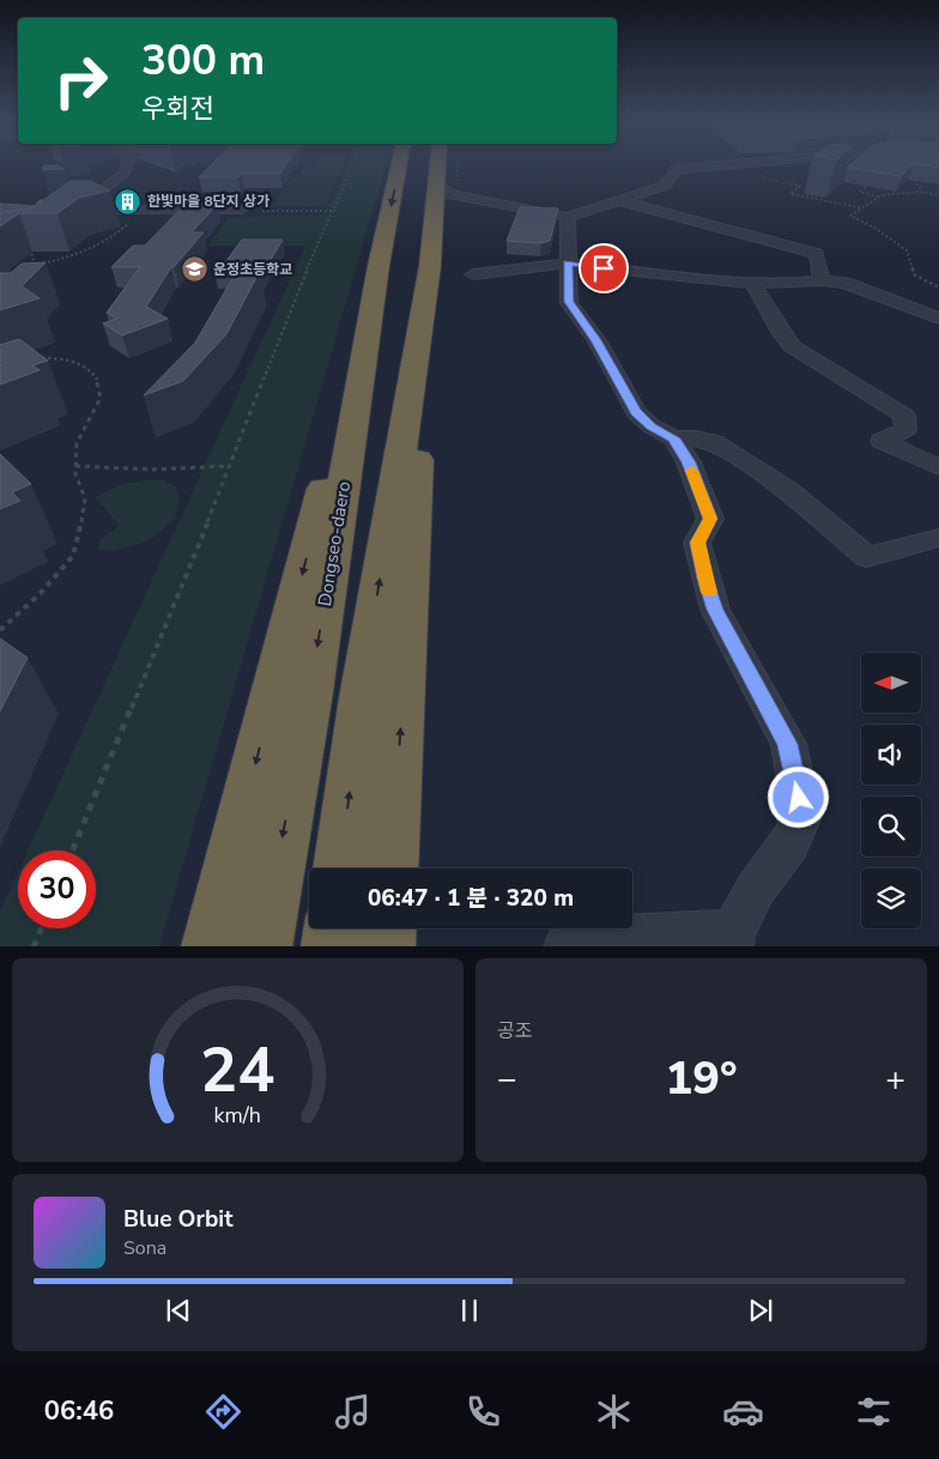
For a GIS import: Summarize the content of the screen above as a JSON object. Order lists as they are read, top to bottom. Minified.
{"streets":{"highway":["Dongseo-daero"]},"places":{"building":["한빛마을 8단지 상가"],"school or university":["운정초등학교"]},"north":"left","page":{"turn":["300 m","우회전"],"limit":"30","trip":"06:47 · 1 분 · 320 m","tile":"공조","heat":["−","19°","+"],"song":["Blue Orbit","Sona"],"tabs":"06:46","gauge":["24","km/h"]}}
